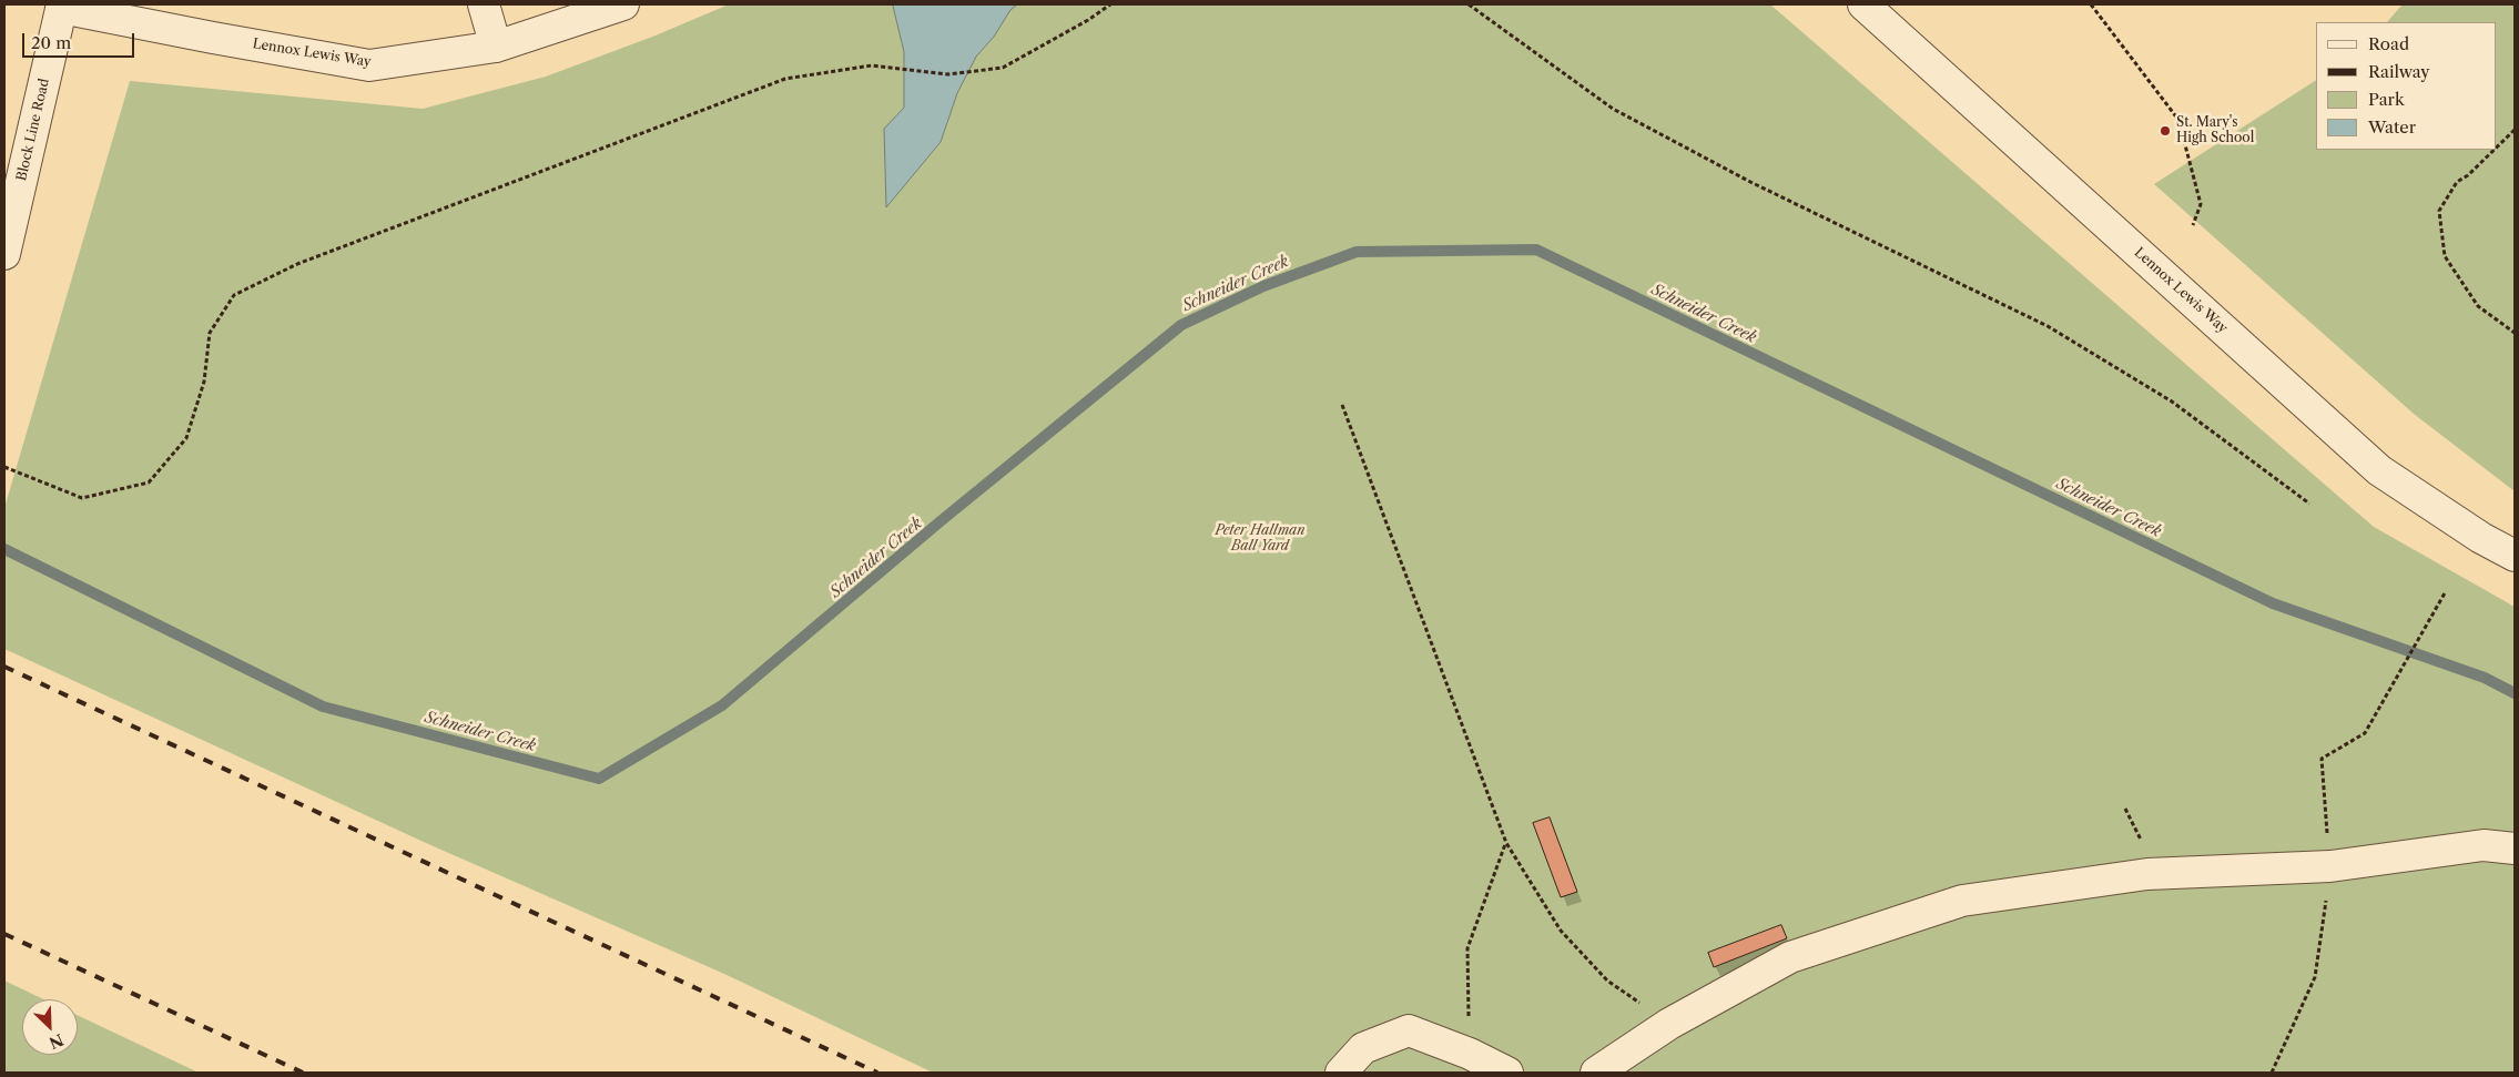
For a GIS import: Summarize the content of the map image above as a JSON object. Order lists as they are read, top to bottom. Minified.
{"streets":{"street":["Lennox Lewis Way","Block Line Road"]},"crossings":[["Lennox Lewis Way","Block Line Road"]],"water":["Schneider Creek"],"parks":["Peter Hallman Ball Yard"],"places":["St. Mary's High School"],"legend":["Road","Railway","Park","Water"],"scale_bar":"20 m","north":"bottom right"}
